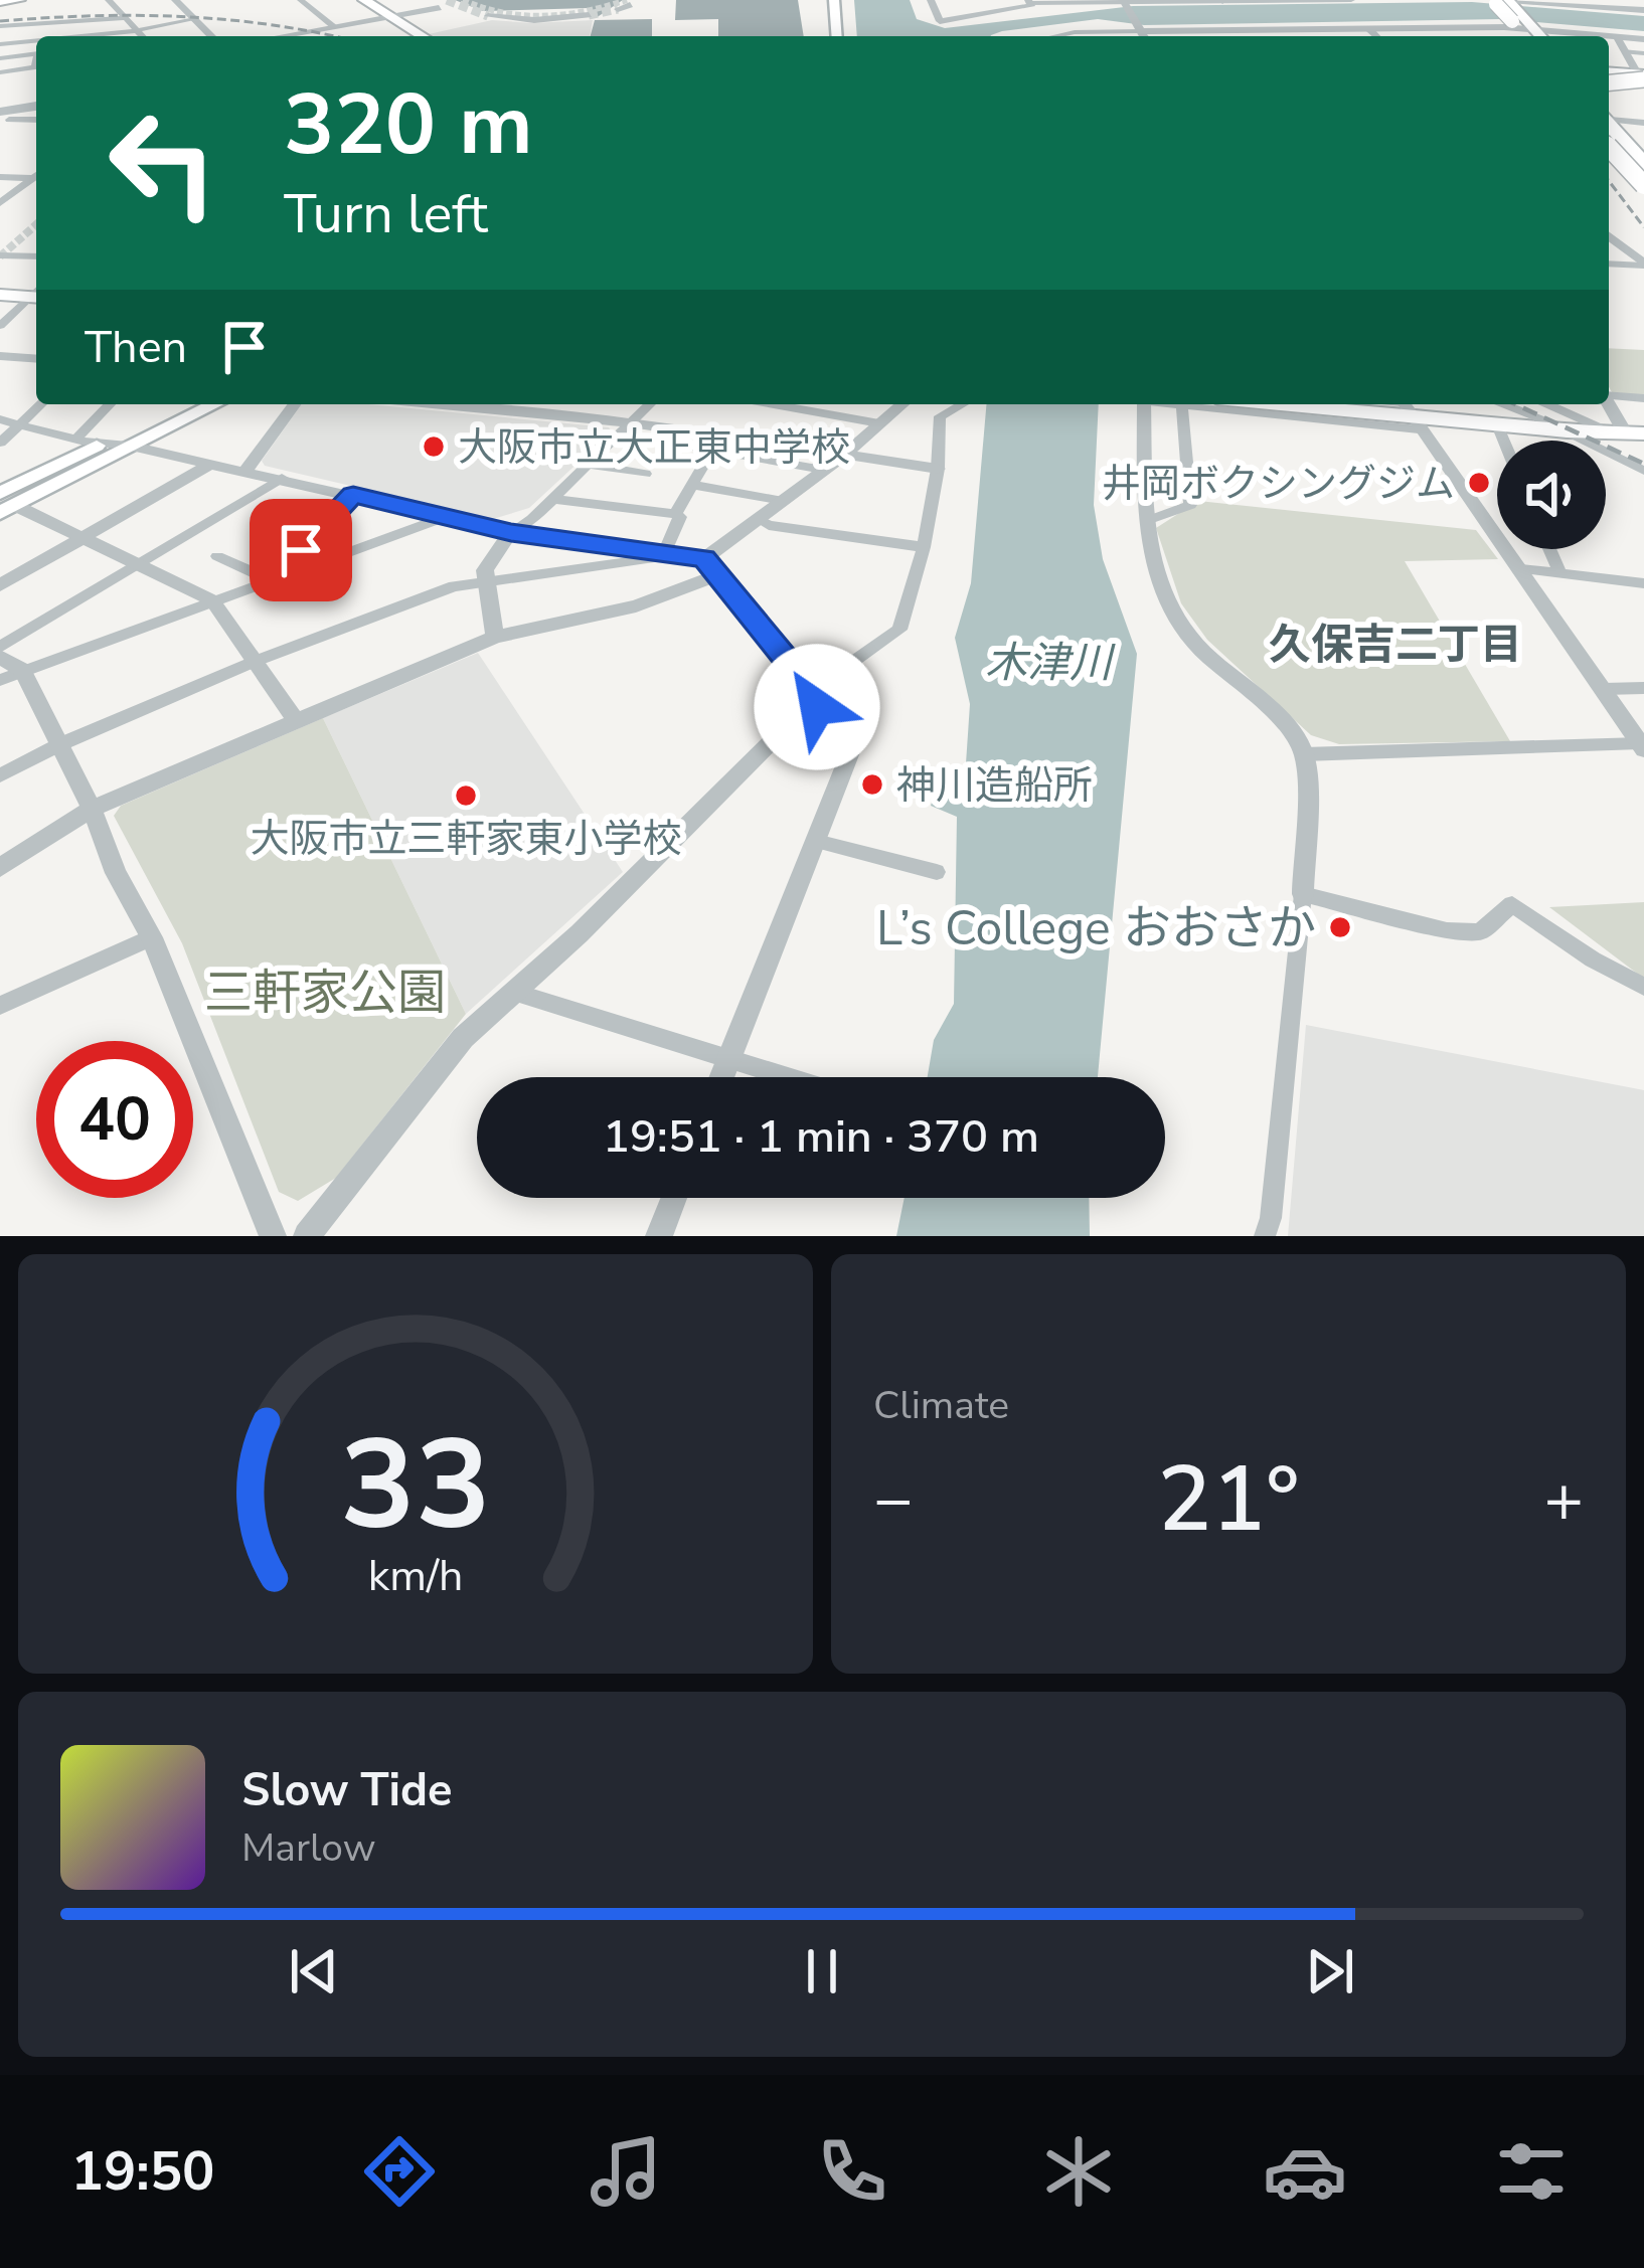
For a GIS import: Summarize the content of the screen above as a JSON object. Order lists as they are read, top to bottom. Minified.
{"districts":["久保吉二丁目"],"water":["木津川"],"parks":["三軒家公園"],"places":["大阪市立大正東中学校","井岡ボクシングジム","神川造船所","大阪市立三軒家東小学校","L’s College おおさか"],"page":{"turn":["320 m","Turn left"],"then":"Then","limit":"40","trip":"19:51 · 1 min · 370 m","tile":"Climate","heat":["−","21°","+"],"song":["Slow Tide","Marlow"],"tabs":"19:50","gauge":["33","km/h"]}}
